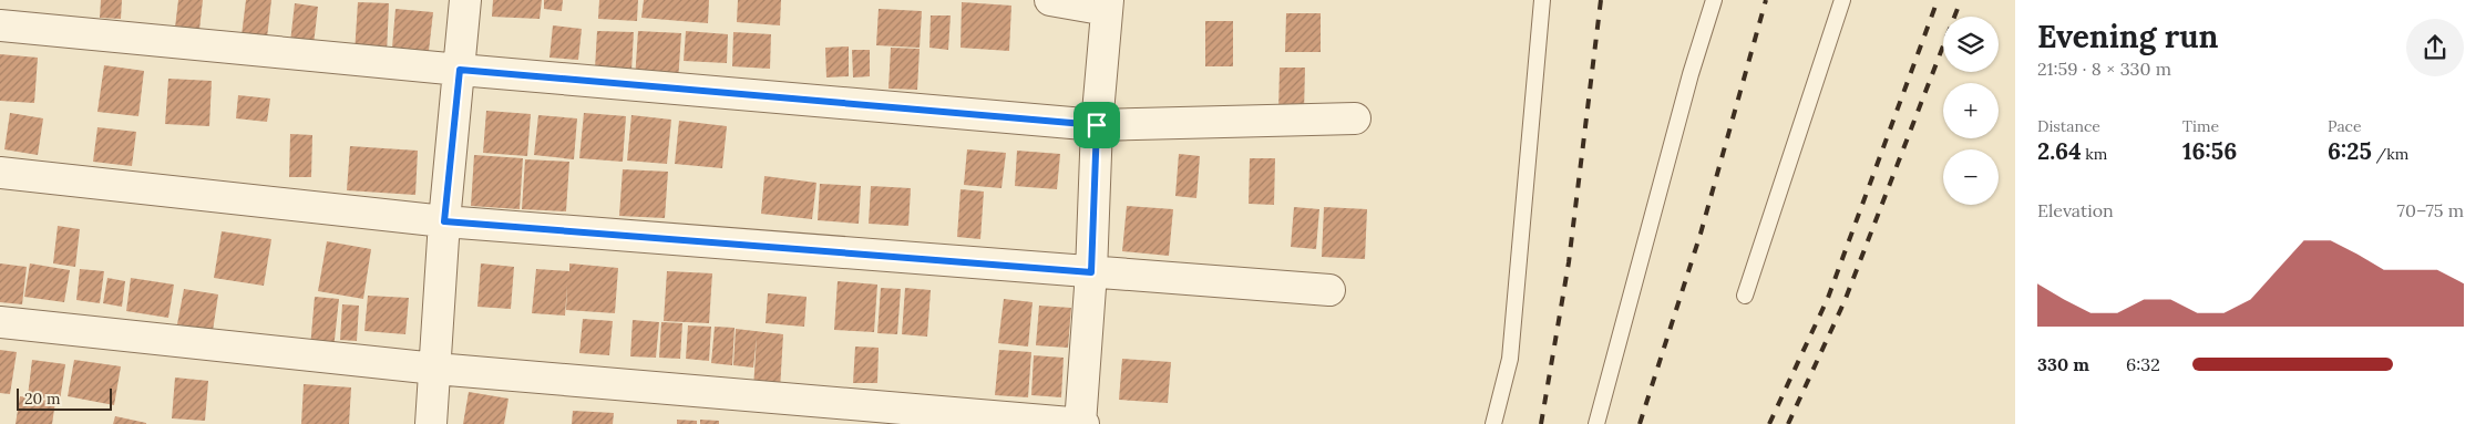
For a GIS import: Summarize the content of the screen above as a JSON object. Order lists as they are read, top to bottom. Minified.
{"scale_bar":"20 m","page":{"heading":["Evening run","21:59 · 8 × 330 m"],"map_buttons":["+","−"],"stats":[["Distance","2.64 km"],["Time","16:56"],["Pace","6:25 /km"]],"chart":["Elevation","70–75 m"],"list":[{"name":"330 m","note":"6:32"}],"scale":"20 m"}}
